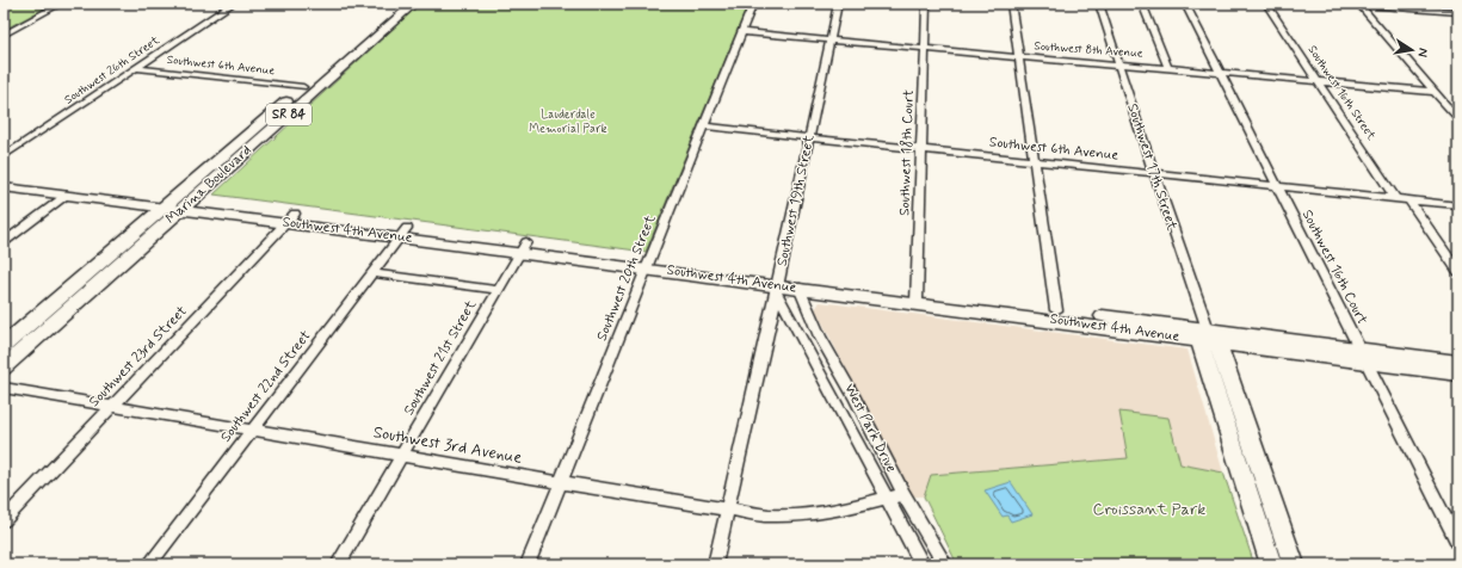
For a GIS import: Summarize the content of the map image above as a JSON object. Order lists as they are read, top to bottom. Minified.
{"streets":{"main road":["SR 84","Southwest 17th Street","Marina Boulevard","Southwest 4th Avenue"],"street":["Southwest 8th Avenue","Southwest 6th Avenue","Southwest 26th Street","Southwest 16th Street","Southwest 18th Court","Southwest 19th Street","Southwest 16th Court","Southwest 20th Street","Southwest 23rd Street","Southwest 21st Street","Southwest 22nd Street","West Park Drive","Southwest 3rd Avenue"]},"crossings":[["Southwest 8th Avenue","Southwest 16th Street"],["Southwest 8th Avenue","Southwest 18th Court"],["Southwest 8th Avenue","Southwest 17th Street"],["Southwest 8th Avenue","Southwest 19th Street"],["Southwest 8th Avenue","Southwest 16th Court"],["Southwest 8th Avenue","Southwest 20th Street"],["Southwest 6th Avenue","Southwest 26th Street"],["Southwest 6th Avenue","Southwest 16th Street"],["Southwest 6th Avenue","Southwest 18th Court"],["Southwest 6th Avenue","Southwest 17th Street"],["Southwest 6th Avenue","Marina Boulevard"],["Southwest 6th Avenue","Southwest 19th Street"],["Southwest 6th Avenue","Southwest 16th Court"],["Southwest 6th Avenue","Southwest 20th Street"],["Southwest 18th Court","Southwest 4th Avenue"],["Southwest 17th Street","Southwest 4th Avenue"],["Marina Boulevard","Southwest 4th Avenue"],["Southwest 19th Street","Southwest 4th Avenue"],["Southwest 19th Street","West Park Drive"],["Southwest 19th Street","Southwest 3rd Avenue"],["Southwest 4th Avenue","Southwest 16th Court"],["Southwest 4th Avenue","Southwest 20th Street"],["Southwest 4th Avenue","Southwest 23rd Street"],["Southwest 4th Avenue","Southwest 21st Street"],["Southwest 4th Avenue","Southwest 22nd Street"],["Southwest 4th Avenue","West Park Drive"],["Southwest 20th Street","Southwest 3rd Avenue"],["Southwest 23rd Street","Southwest 3rd Avenue"],["Southwest 21st Street","Southwest 3rd Avenue"],["Southwest 22nd Street","Southwest 3rd Avenue"],["West Park Drive","Southwest 3rd Avenue"]],"parks":["Lauderdale Memorial Park","Croissant Park"],"north":"right"}
